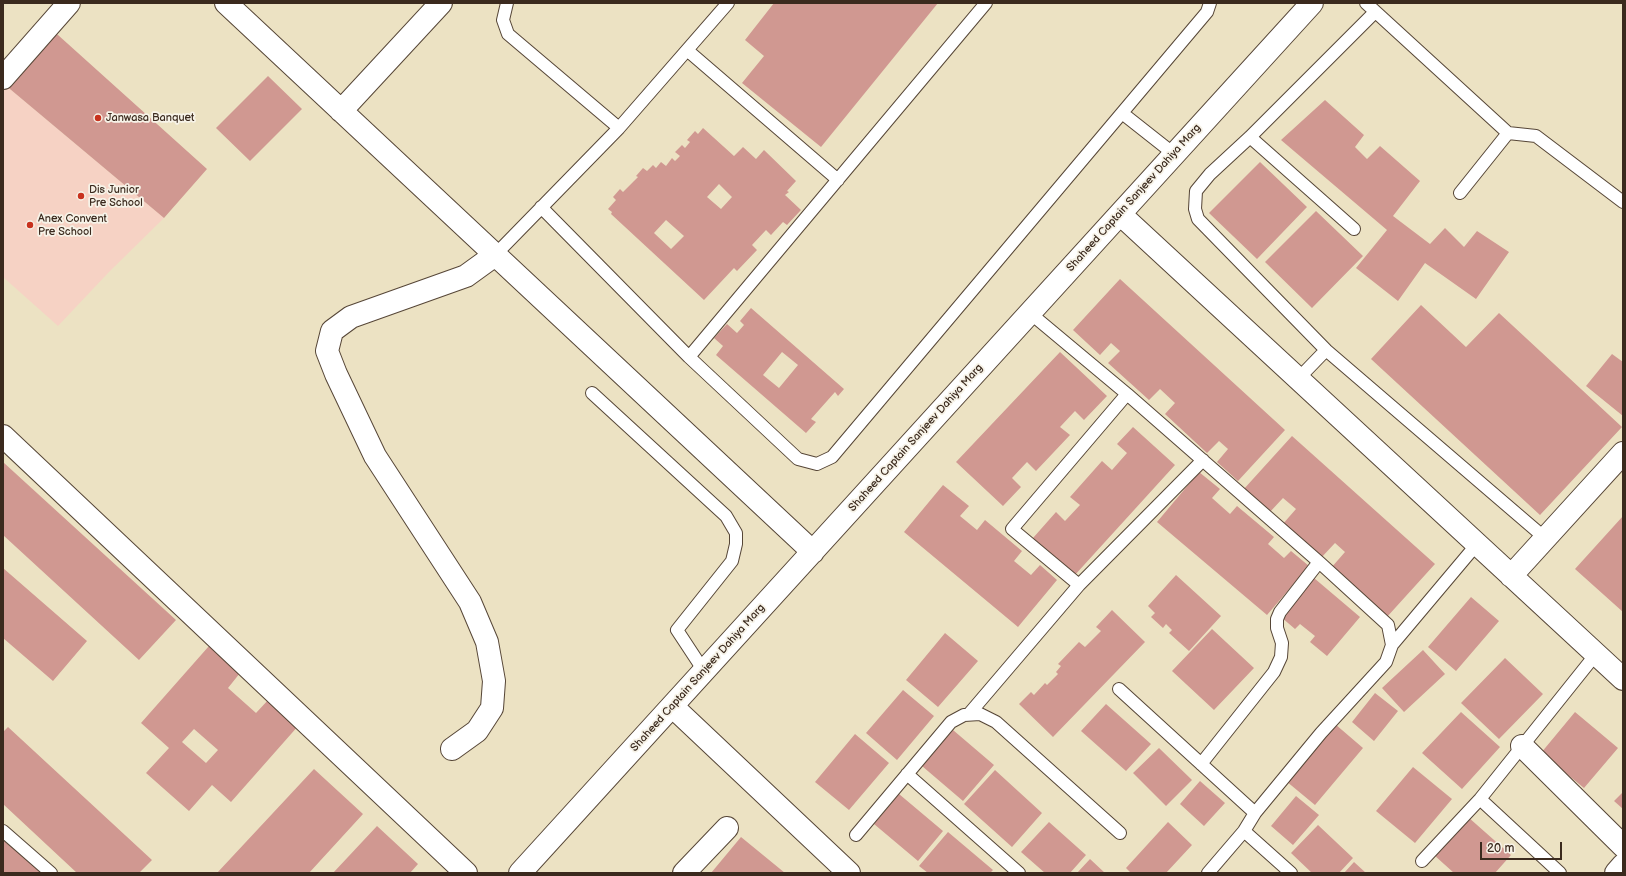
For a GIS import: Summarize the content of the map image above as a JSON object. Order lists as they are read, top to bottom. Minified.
{"streets":{"street":["Shaheed Captain Sanjeev Dahiya Marg"]},"places":["Janwasa Banquet","Dis Junior Pre School","Anex Convent Pre School"],"scale_bar":"20 m"}
